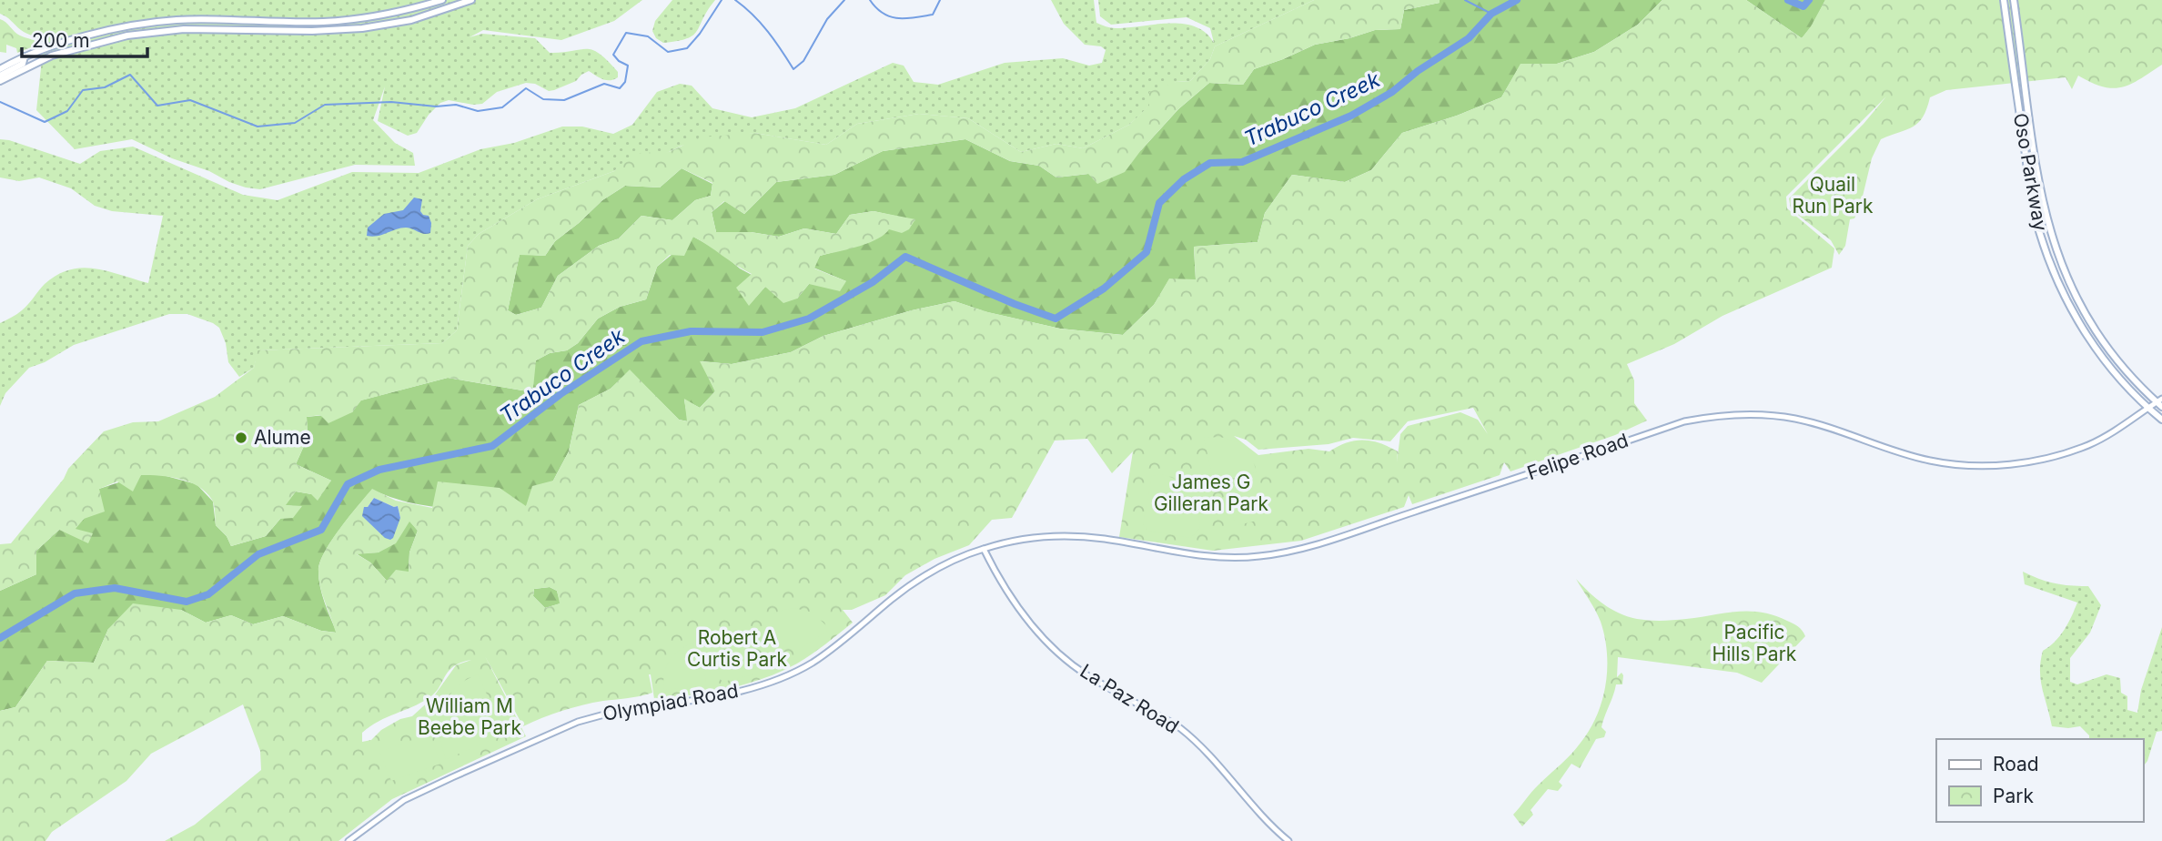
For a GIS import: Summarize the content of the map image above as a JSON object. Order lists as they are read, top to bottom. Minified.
{"streets":{"main road":["Oso Parkway","Felipe Road","La Paz Road","Olympiad Road"]},"crossings":[["Oso Parkway","Felipe Road"],["Felipe Road","La Paz Road"],["Felipe Road","Olympiad Road"],["La Paz Road","Olympiad Road"]],"water":["Trabuco Creek"],"parks":["Quail Run Park","James G Gilleran Park","Pacific Hills Park","Robert A Curtis Park","William M Beebe Park"],"places":["Alume"],"legend":["Road","Park"],"scale_bar":"200 m"}
